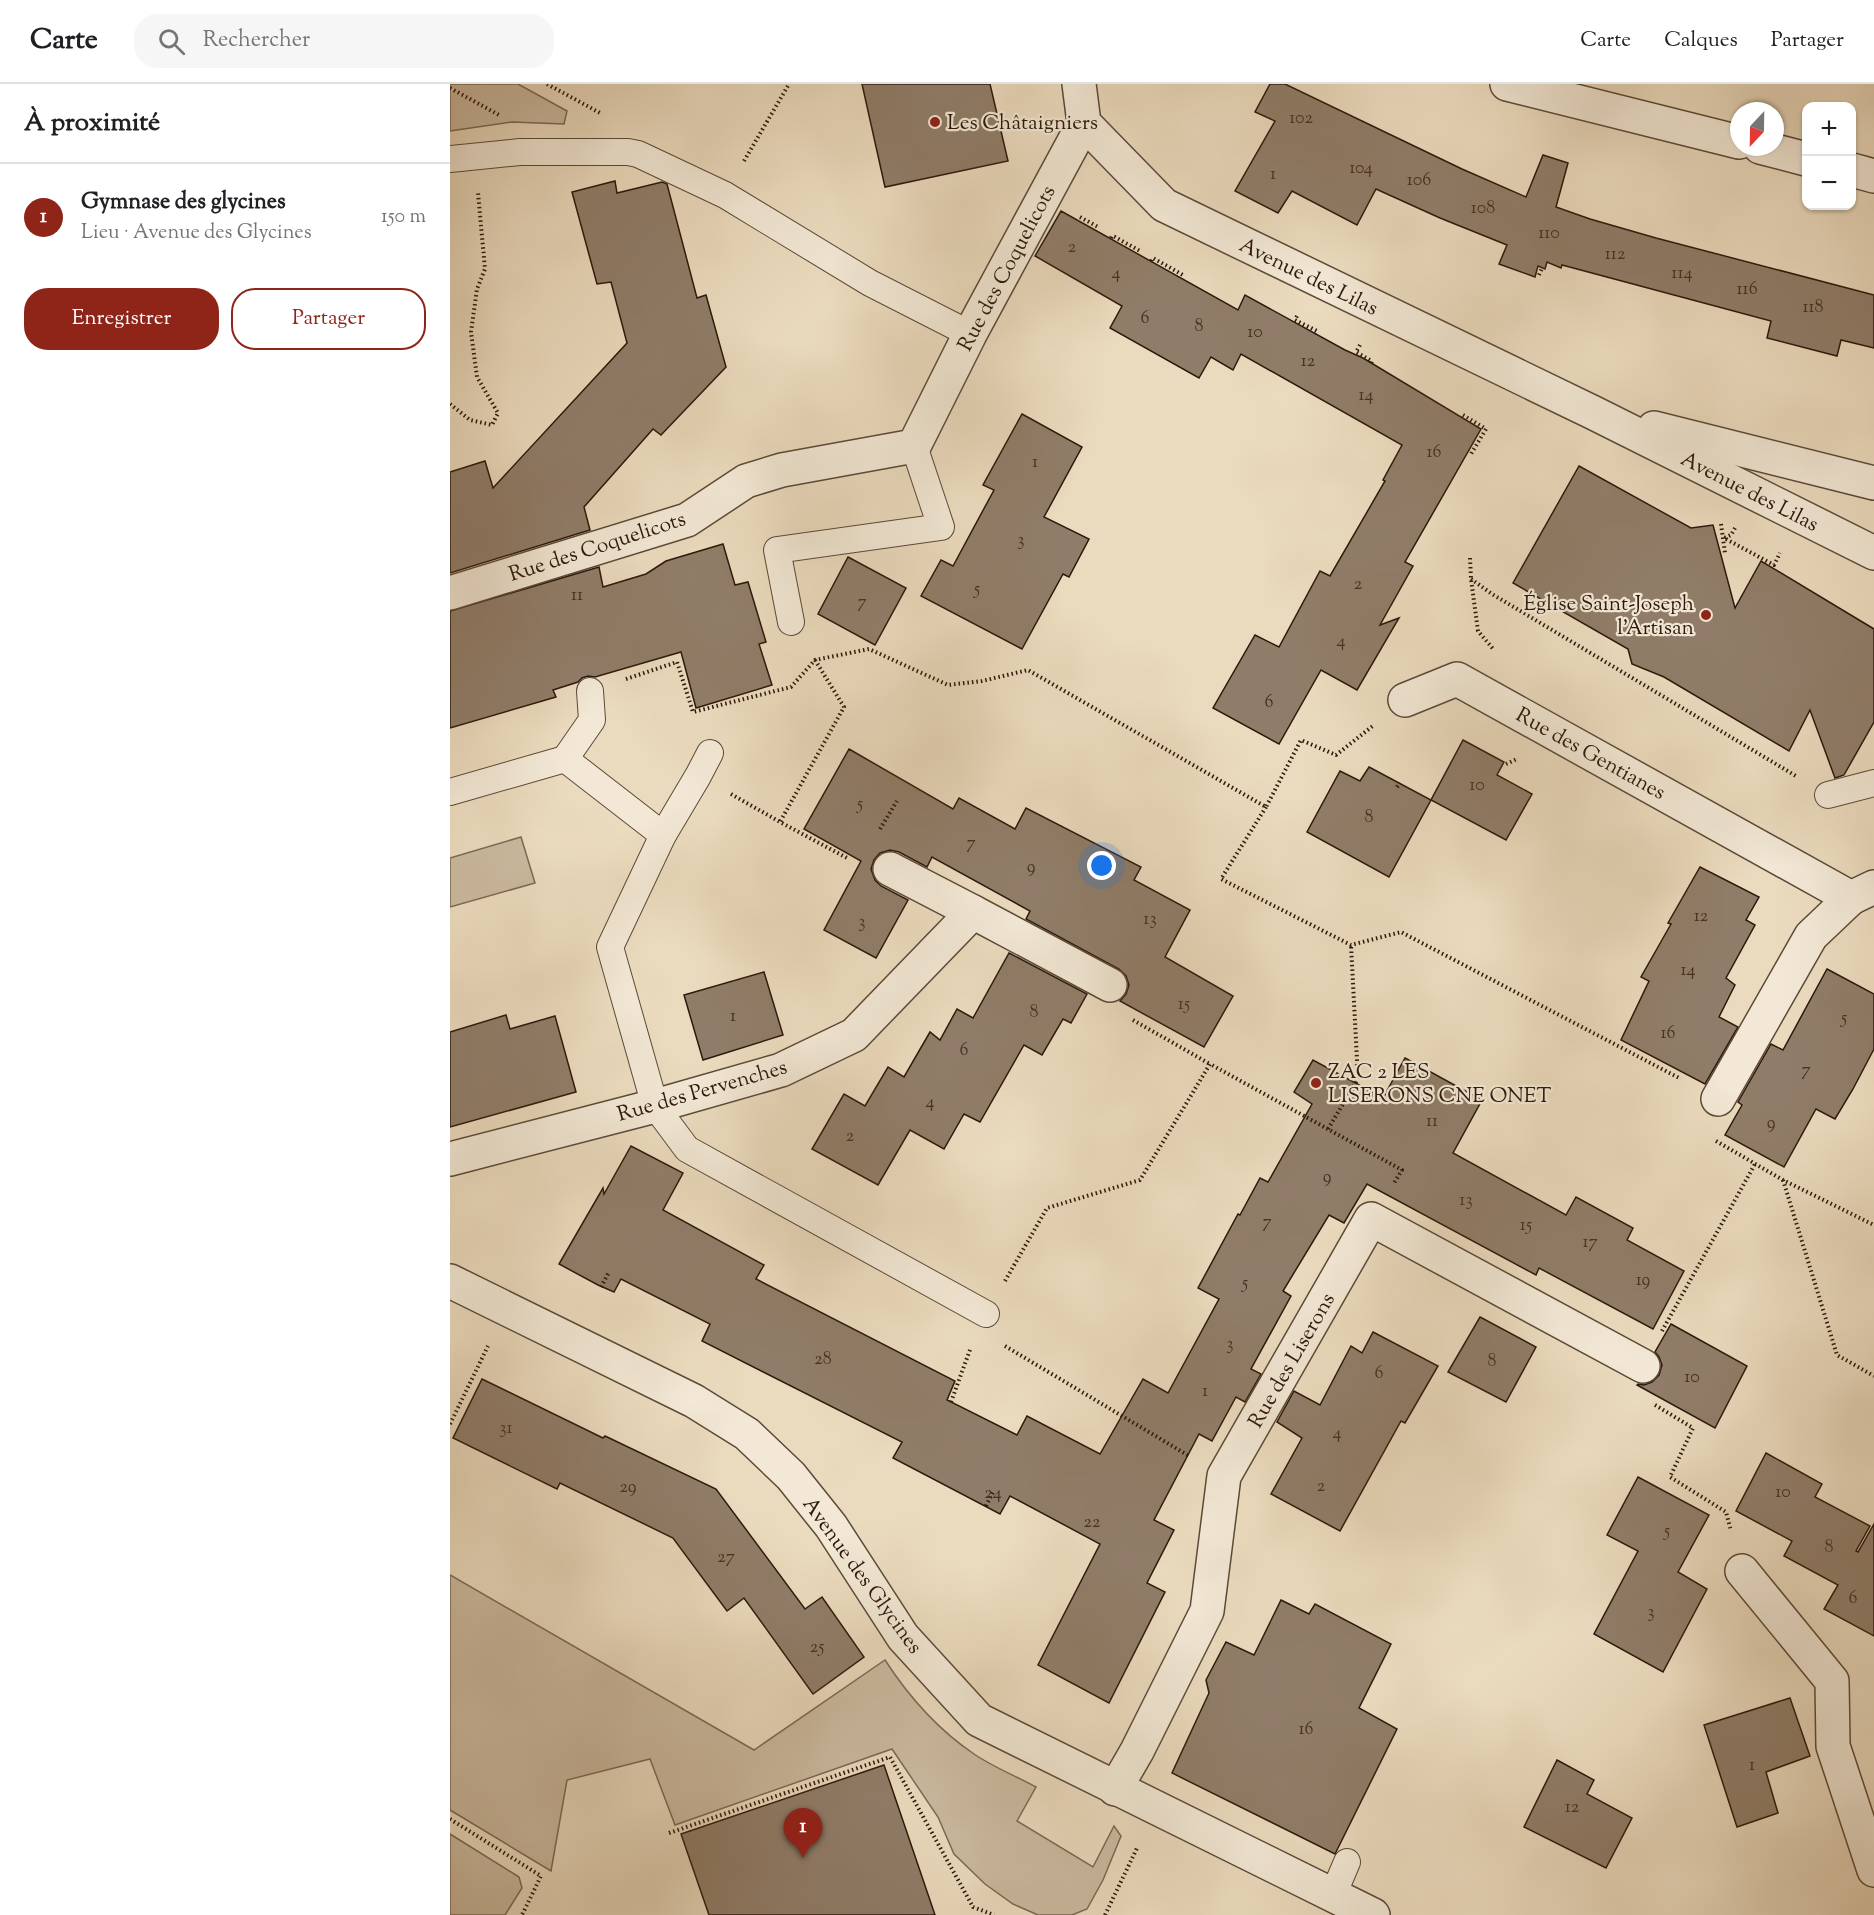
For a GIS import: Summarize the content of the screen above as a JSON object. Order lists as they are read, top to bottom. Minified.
{"streets":{"street":["Rue des Coquelicots","Avenue des Lilas","Rue des Gentianes","Rue des Pervenches","Rue des Liserons","Avenue des Glycines"]},"crossings":[["Rue des Coquelicots","Avenue des Lilas"],["Rue des Liserons","Avenue des Glycines"]],"places":["Les Châtaigniers","Église Saint-Joseph l'Artisan","ZAC 2 LES LISERONS CNE ONET"],"house_numbers":["102","104","1","106","108","110","2","112","4","114","116","118","6","8","10","12","14","16","1","3","2","5","11","7","4","6","10","5","8","7","9","12","13","3","14","15","8","1","5","16","6","7","4","11","9","2","9","13","7","15","17","19","5","3","28","8","6","10","1","31","4","2","29","10","24","22","5","8","27","6","3","25","16","1","12"],"north":"bottom","page":{"header":"Carte","search":"Rechercher","nav":["Carte","Calques","Partager"],"heading":"À proximité","map_buttons":["+","−"],"list":[{"mark":"1","name":"Gymnase des glycines","note":"Lieu · Avenue des Glycines","value":"150 m"}],"buttons":["Enregistrer","Partager"],"pins":"1"}}
